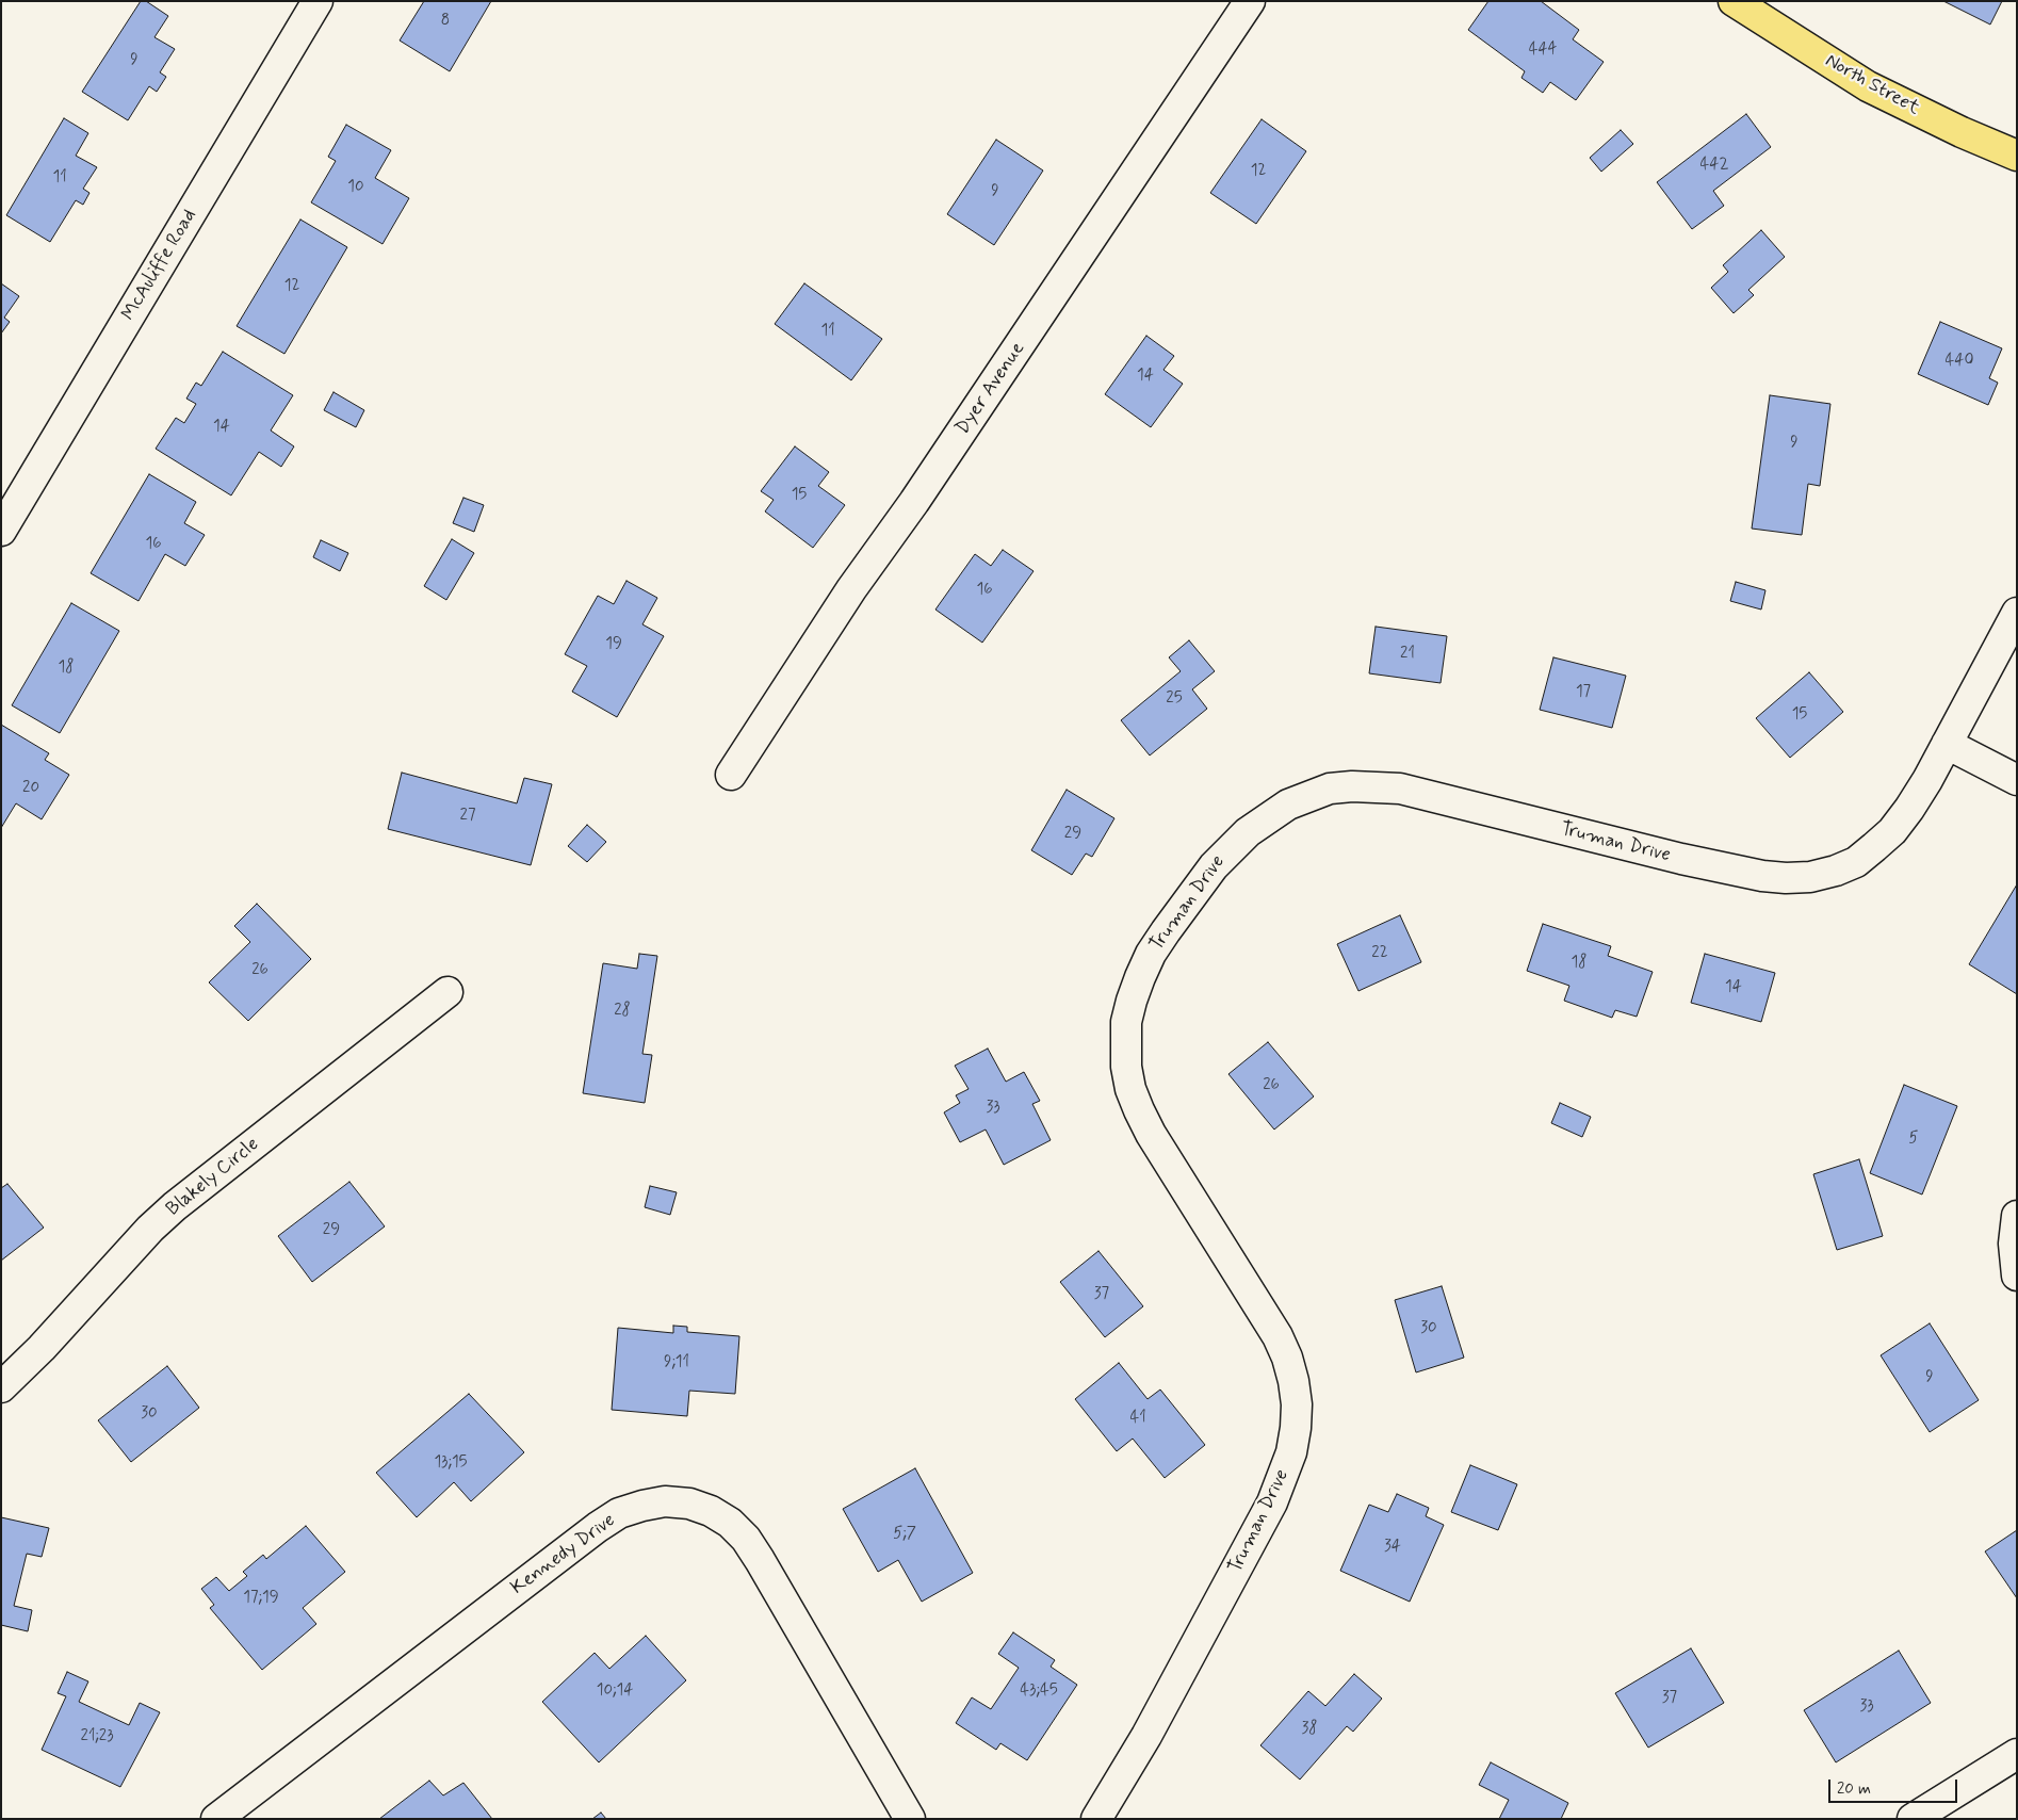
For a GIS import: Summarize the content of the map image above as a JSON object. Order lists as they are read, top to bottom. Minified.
{"streets":{"main road":["North Street"],"street":["McAuliffe Road","Dyer Avenue","Truman Drive","Blakely Circle","Kennedy Drive"]},"house_numbers":["8","444","9","442","12","11","10","9","12","11","440","14","14","9","15","16","16","19","21","18","17","25","15","20","27","29","22","18","26","14","28","26","33","5","29","37","30","9;11","9","30","41","13;15","5;7","34","17;19","10;14","43;45","37","33","38","21;23"],"scale_bar":"20 m"}
